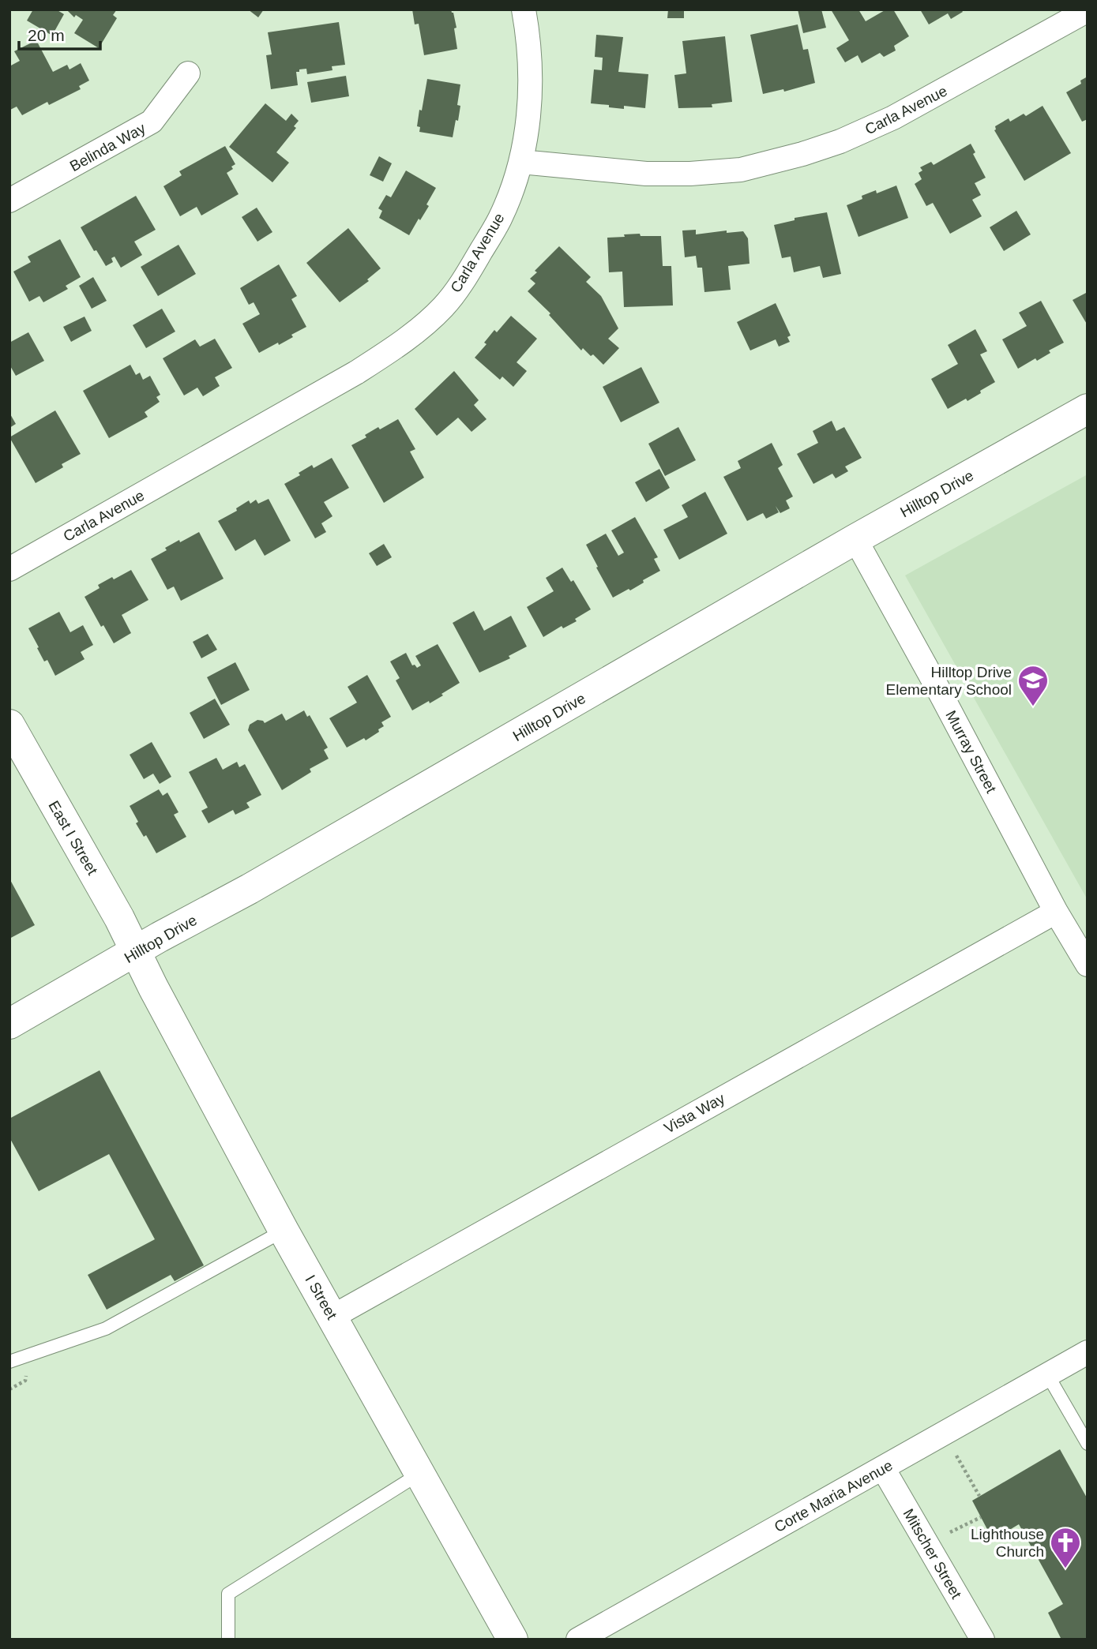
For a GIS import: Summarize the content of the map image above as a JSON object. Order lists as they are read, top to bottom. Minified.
{"streets":{"main road":["Hilltop Drive","East I Street","I Street"],"street":["Carla Avenue","Belinda Way","Murray Street","Vista Way","Corte Maria Avenue","Mitscher Street"]},"crossings":[["Hilltop Drive","Murray Street"],["Hilltop Drive","East I Street"],["Hilltop Drive","I Street"],["Murray Street","Vista Way"],["East I Street","I Street"],["Vista Way","I Street"],["Corte Maria Avenue","Mitscher Street"]],"places":{"school or university":["Hilltop Drive Elementary School"],"church":["Lighthouse Church"]},"scale_bar":"20 m"}
